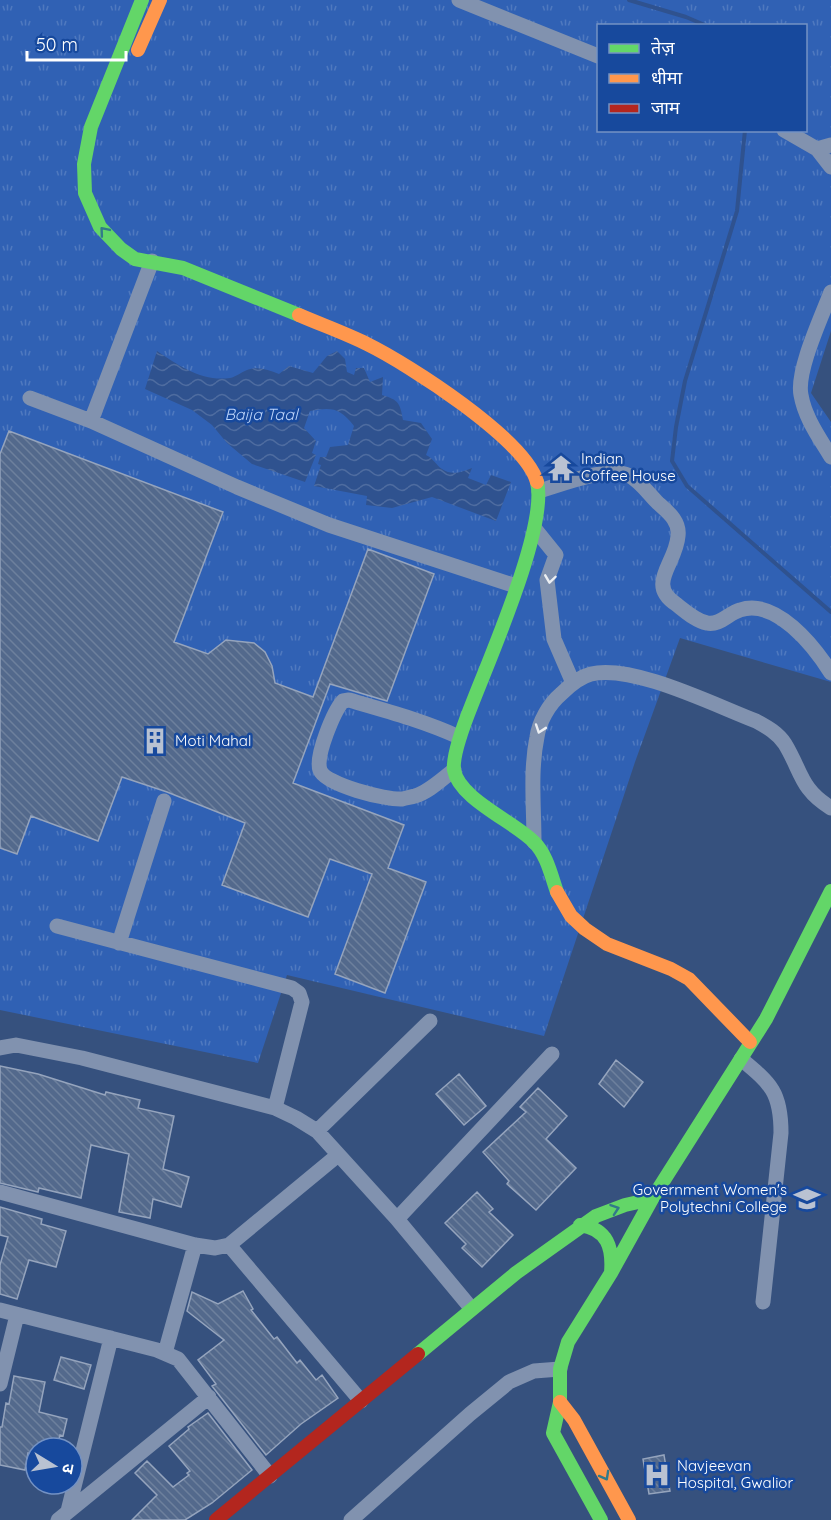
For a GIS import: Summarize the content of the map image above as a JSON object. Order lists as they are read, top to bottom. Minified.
{"water":["Baija Taal"],"places":{"temple":["Indian Coffee House"],"building":["Moti Mahal"],"school or university":["Government Women's Polytechni College"],"hospital":["Navjeevan Hospital, Gwalior"]},"legend":["तेज़","धीमा","जाम"],"scale_bar":"50 m","north":"right"}
